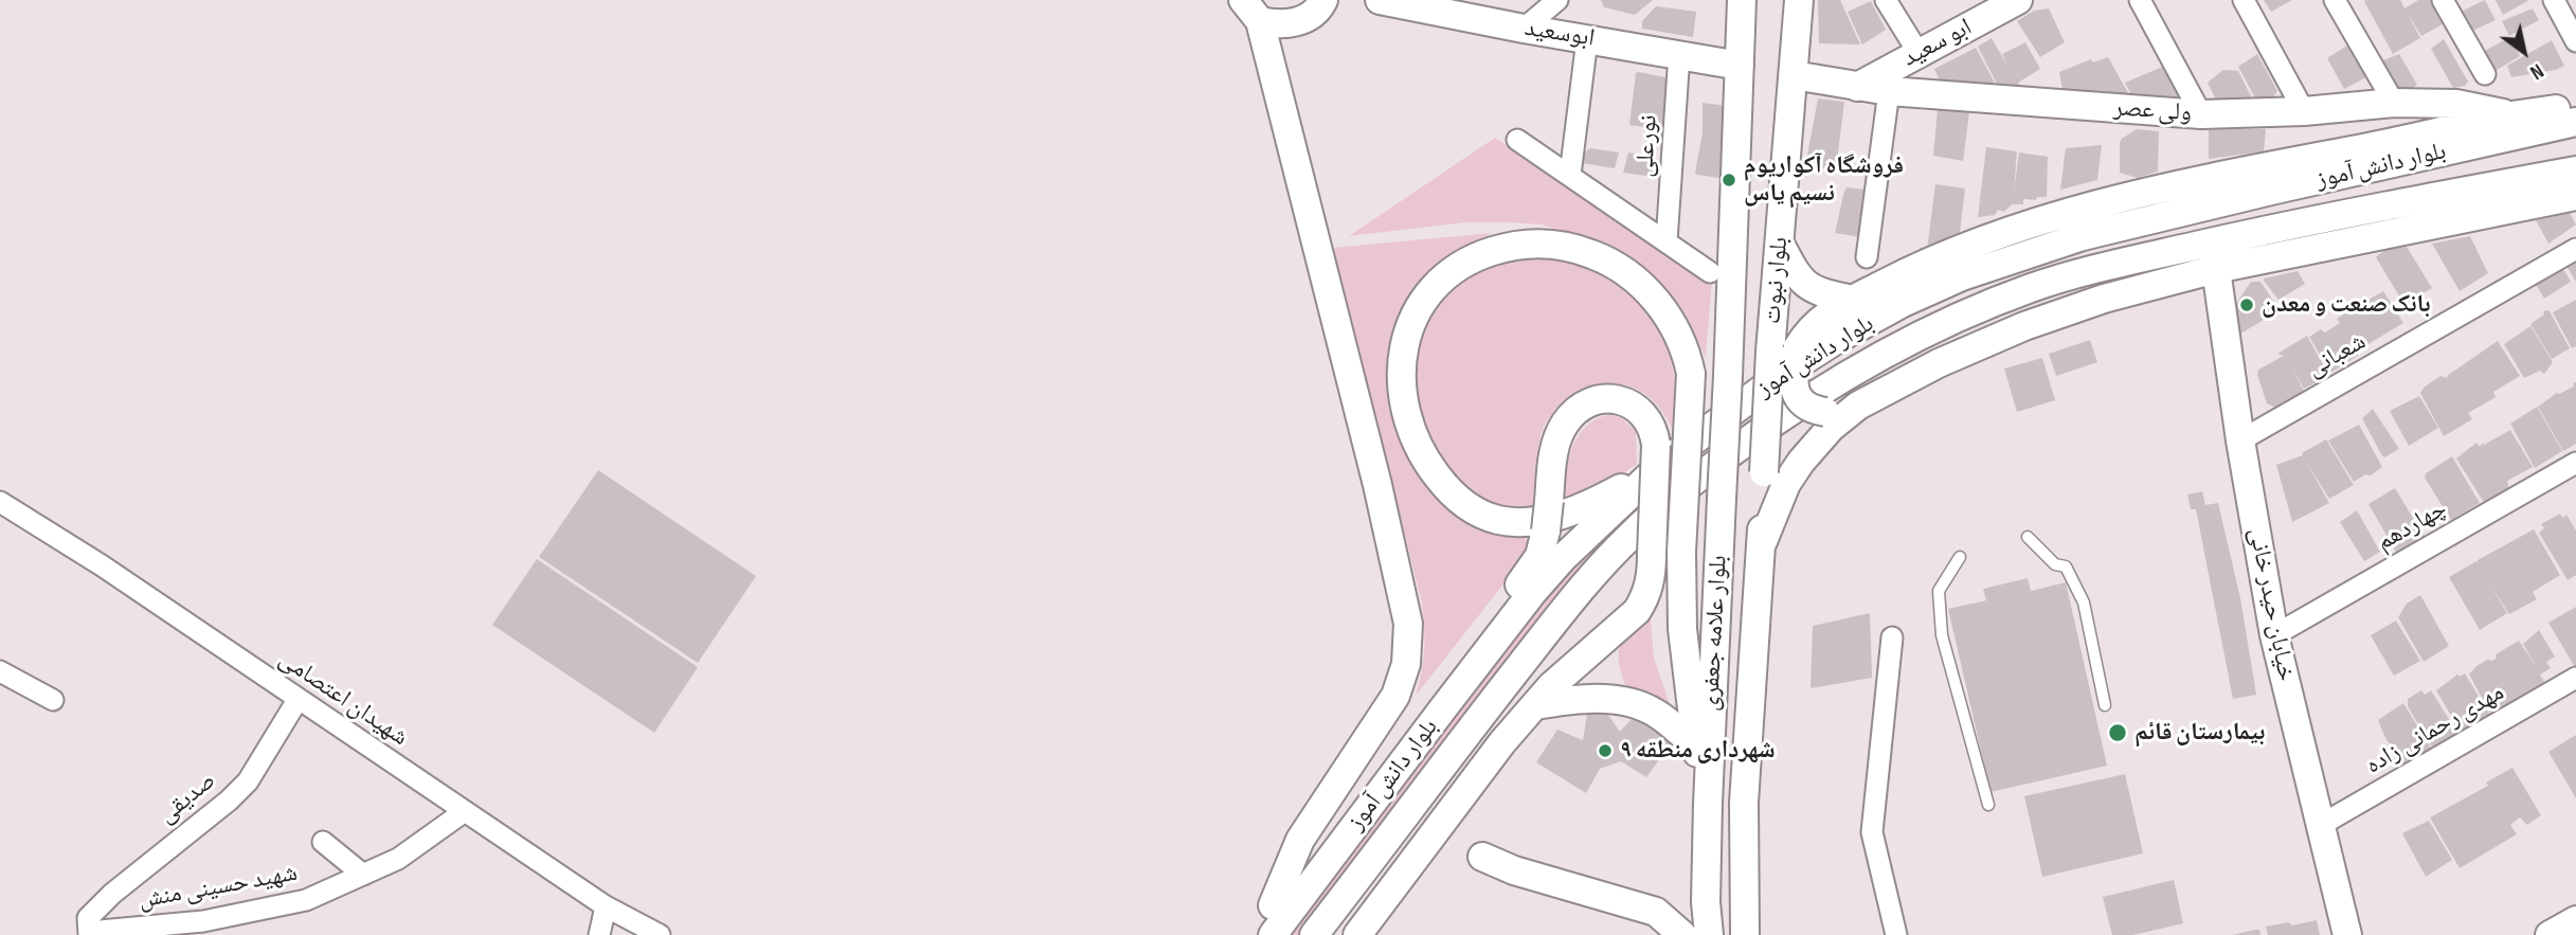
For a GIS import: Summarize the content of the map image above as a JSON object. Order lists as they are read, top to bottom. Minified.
{"streets":{"main road":["ابوسعید","ابو سعید","ولی عصر","بلوار دانش آموز","بلوار نبوت","خیابان حیدر خانی","بلوار علامه جعفری"],"street":["نورعلی","شعبانی","چهاردهم","شهیدان اعتصامی","مهدی رحمانی زاده","صدیقی","شهید حسینی منش"]},"crossings":[["ابوسعید","نورعلی"],["ابوسعید","بلوار نبوت"],["ابو سعید","ولی عصر"],["ولی عصر","بلوار نبوت"],["بلوار نبوت","بلوار علامه جعفری"],["شعبانی","خیابان حیدر خانی"],["چهاردهم","خیابان حیدر خانی"],["خیابان حیدر خانی","مهدی رحمانی زاده"],["شهیدان اعتصامی","صدیقی"],["شهیدان اعتصامی","شهید حسینی منش"],["صدیقی","شهید حسینی منش"]],"places":["فروشگاه آکواریوم نسیم یاس","بانک صنعت و معدن","بیمارستان قائم","شهرداری منطقه ۹"],"north":"bottom right"}
